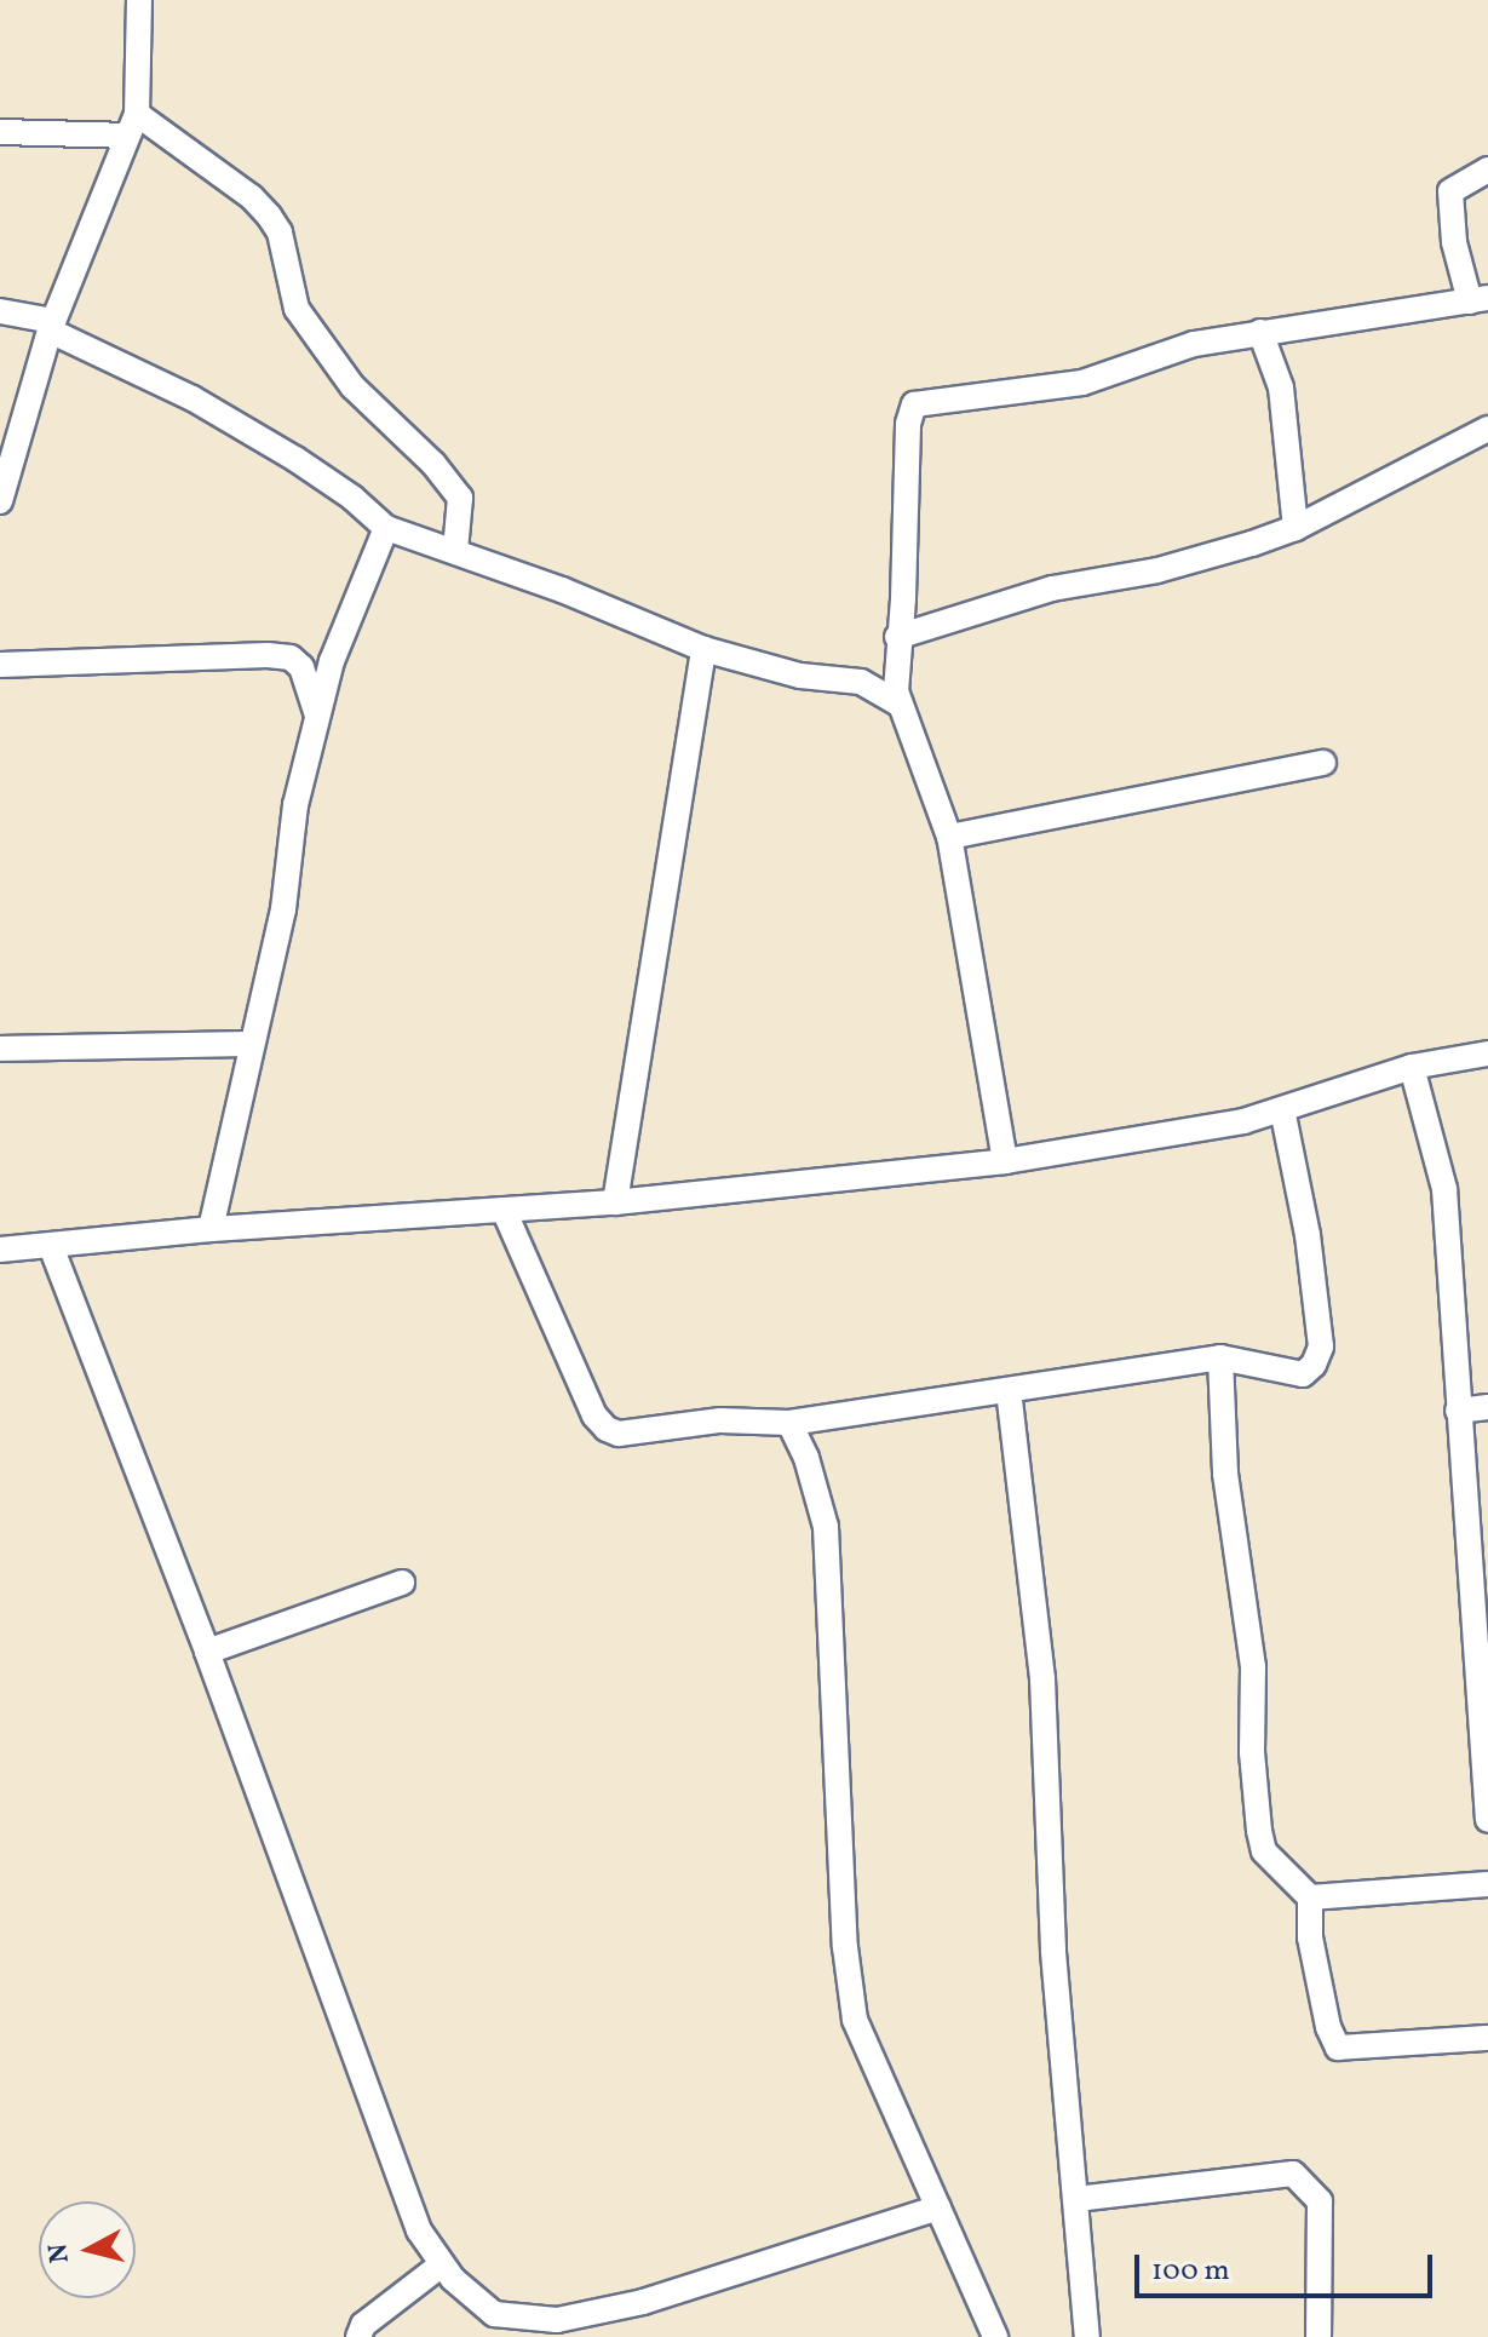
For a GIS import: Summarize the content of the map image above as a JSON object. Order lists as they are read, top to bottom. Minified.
{"scale_bar":"100 m","north":"left"}
